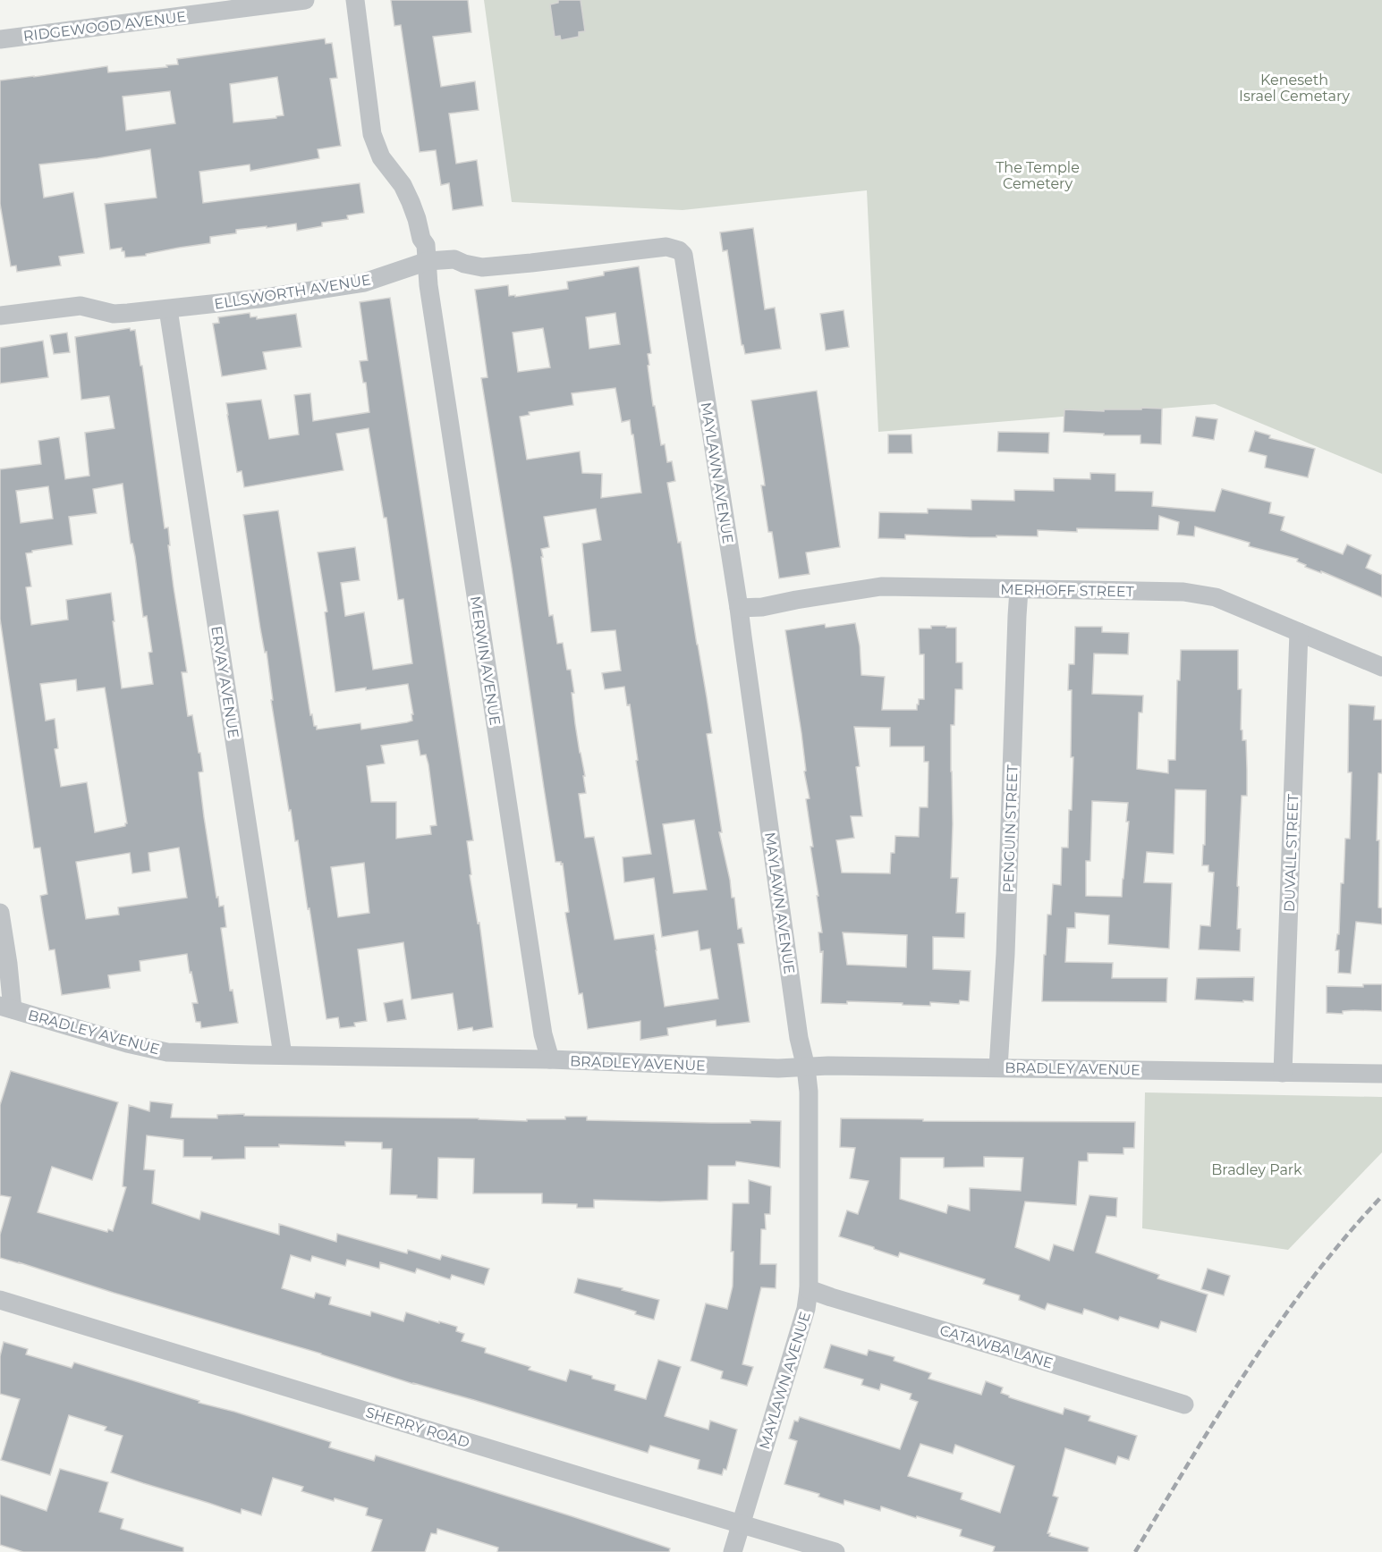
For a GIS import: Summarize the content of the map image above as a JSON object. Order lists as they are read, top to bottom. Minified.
{"streets":{"street":["RIDGEWOOD AVENUE","ELLSWORTH AVENUE","MAYLAWN AVENUE","MERHOFF STREET","MERWIN AVENUE","ERVAY AVENUE","PENGUIN STREET","DUVALL STREET","BRADLEY AVENUE","CATAWBA LANE","SHERRY ROAD"]},"crossings":[["ELLSWORTH AVENUE","MAYLAWN AVENUE"],["ELLSWORTH AVENUE","MERWIN AVENUE"],["ELLSWORTH AVENUE","ERVAY AVENUE"],["MAYLAWN AVENUE","MERHOFF STREET"],["MAYLAWN AVENUE","BRADLEY AVENUE"],["MAYLAWN AVENUE","CATAWBA LANE"],["MAYLAWN AVENUE","SHERRY ROAD"],["MERHOFF STREET","PENGUIN STREET"],["MERHOFF STREET","DUVALL STREET"],["MERWIN AVENUE","BRADLEY AVENUE"],["ERVAY AVENUE","BRADLEY AVENUE"],["PENGUIN STREET","BRADLEY AVENUE"],["DUVALL STREET","BRADLEY AVENUE"]],"parks":["Keneseth Israel Cemetary","The Temple Cemetery","Bradley Park"]}
